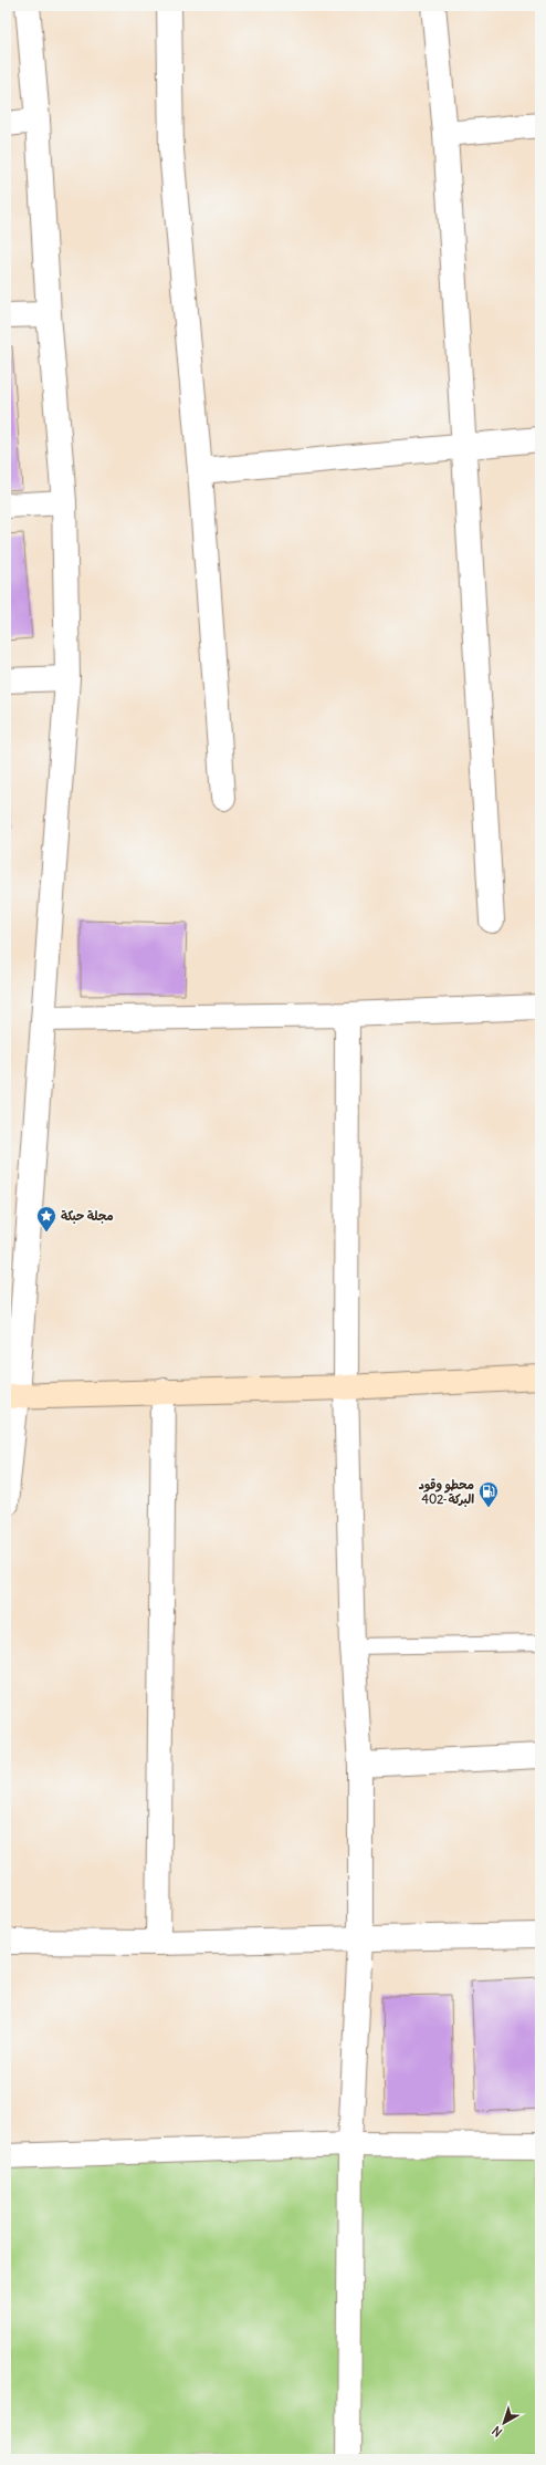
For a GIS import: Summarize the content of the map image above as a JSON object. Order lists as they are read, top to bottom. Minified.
{"places":{"place":["مجلة حبكة"],"fuel station":["محطو وقود 402-البركة"]},"north":"bottom left"}
